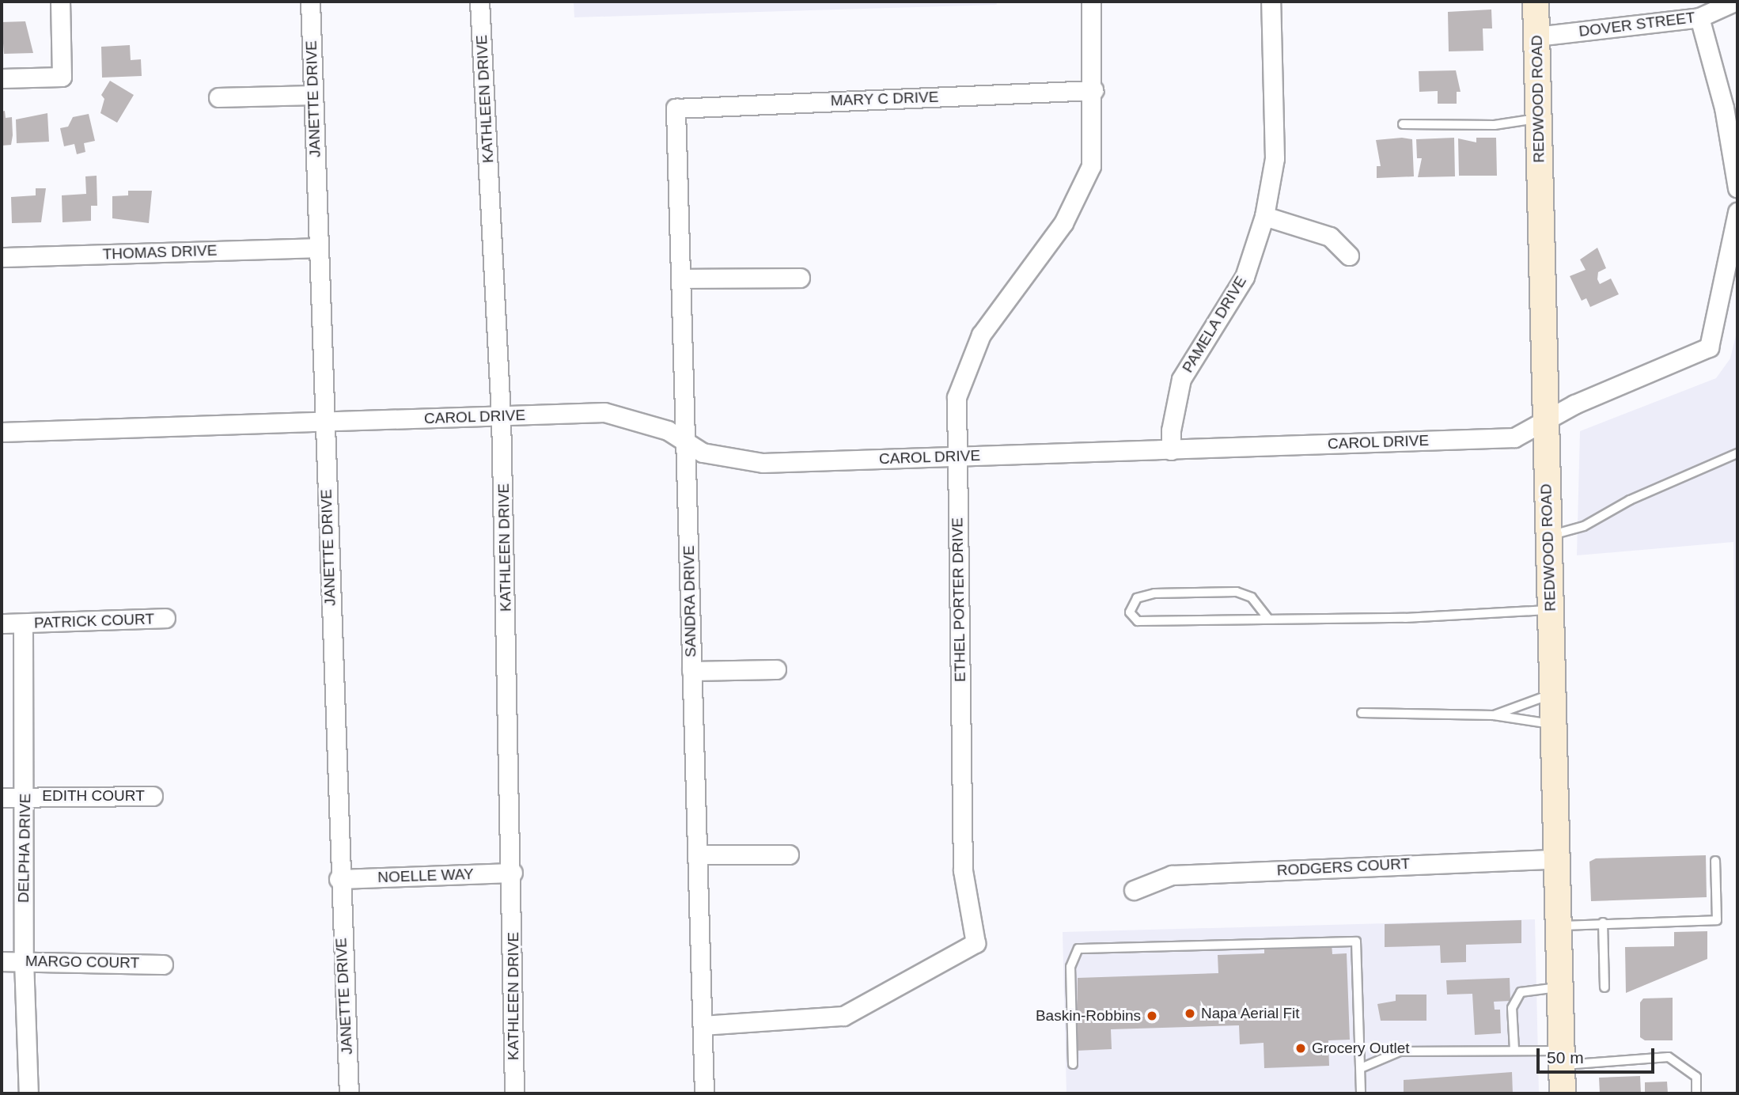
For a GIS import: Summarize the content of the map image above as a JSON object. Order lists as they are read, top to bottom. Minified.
{"streets":{"main road":["REDWOOD ROAD"],"street":["DOVER STREET","JANETTE DRIVE","KATHLEEN DRIVE","MARY C DRIVE","THOMAS DRIVE","PAMELA DRIVE","CAROL DRIVE","ETHEL PORTER DRIVE","SANDRA DRIVE","PATRICK COURT","EDITH COURT","DELPHA DRIVE","RODGERS COURT","NOELLE WAY","MARGO COURT"]},"crossings":[["DOVER STREET","REDWOOD ROAD"],["JANETTE DRIVE","THOMAS DRIVE"],["JANETTE DRIVE","CAROL DRIVE"],["JANETTE DRIVE","NOELLE WAY"],["KATHLEEN DRIVE","CAROL DRIVE"],["KATHLEEN DRIVE","NOELLE WAY"],["MARY C DRIVE","ETHEL PORTER DRIVE"],["MARY C DRIVE","SANDRA DRIVE"],["REDWOOD ROAD","CAROL DRIVE"],["REDWOOD ROAD","RODGERS COURT"],["PAMELA DRIVE","CAROL DRIVE"],["CAROL DRIVE","ETHEL PORTER DRIVE"],["CAROL DRIVE","SANDRA DRIVE"],["ETHEL PORTER DRIVE","SANDRA DRIVE"],["PATRICK COURT","DELPHA DRIVE"],["EDITH COURT","DELPHA DRIVE"],["DELPHA DRIVE","MARGO COURT"]],"places":["Napa Aerial Fit","Baskin-Robbins","Grocery Outlet"],"scale_bar":"50 m"}
